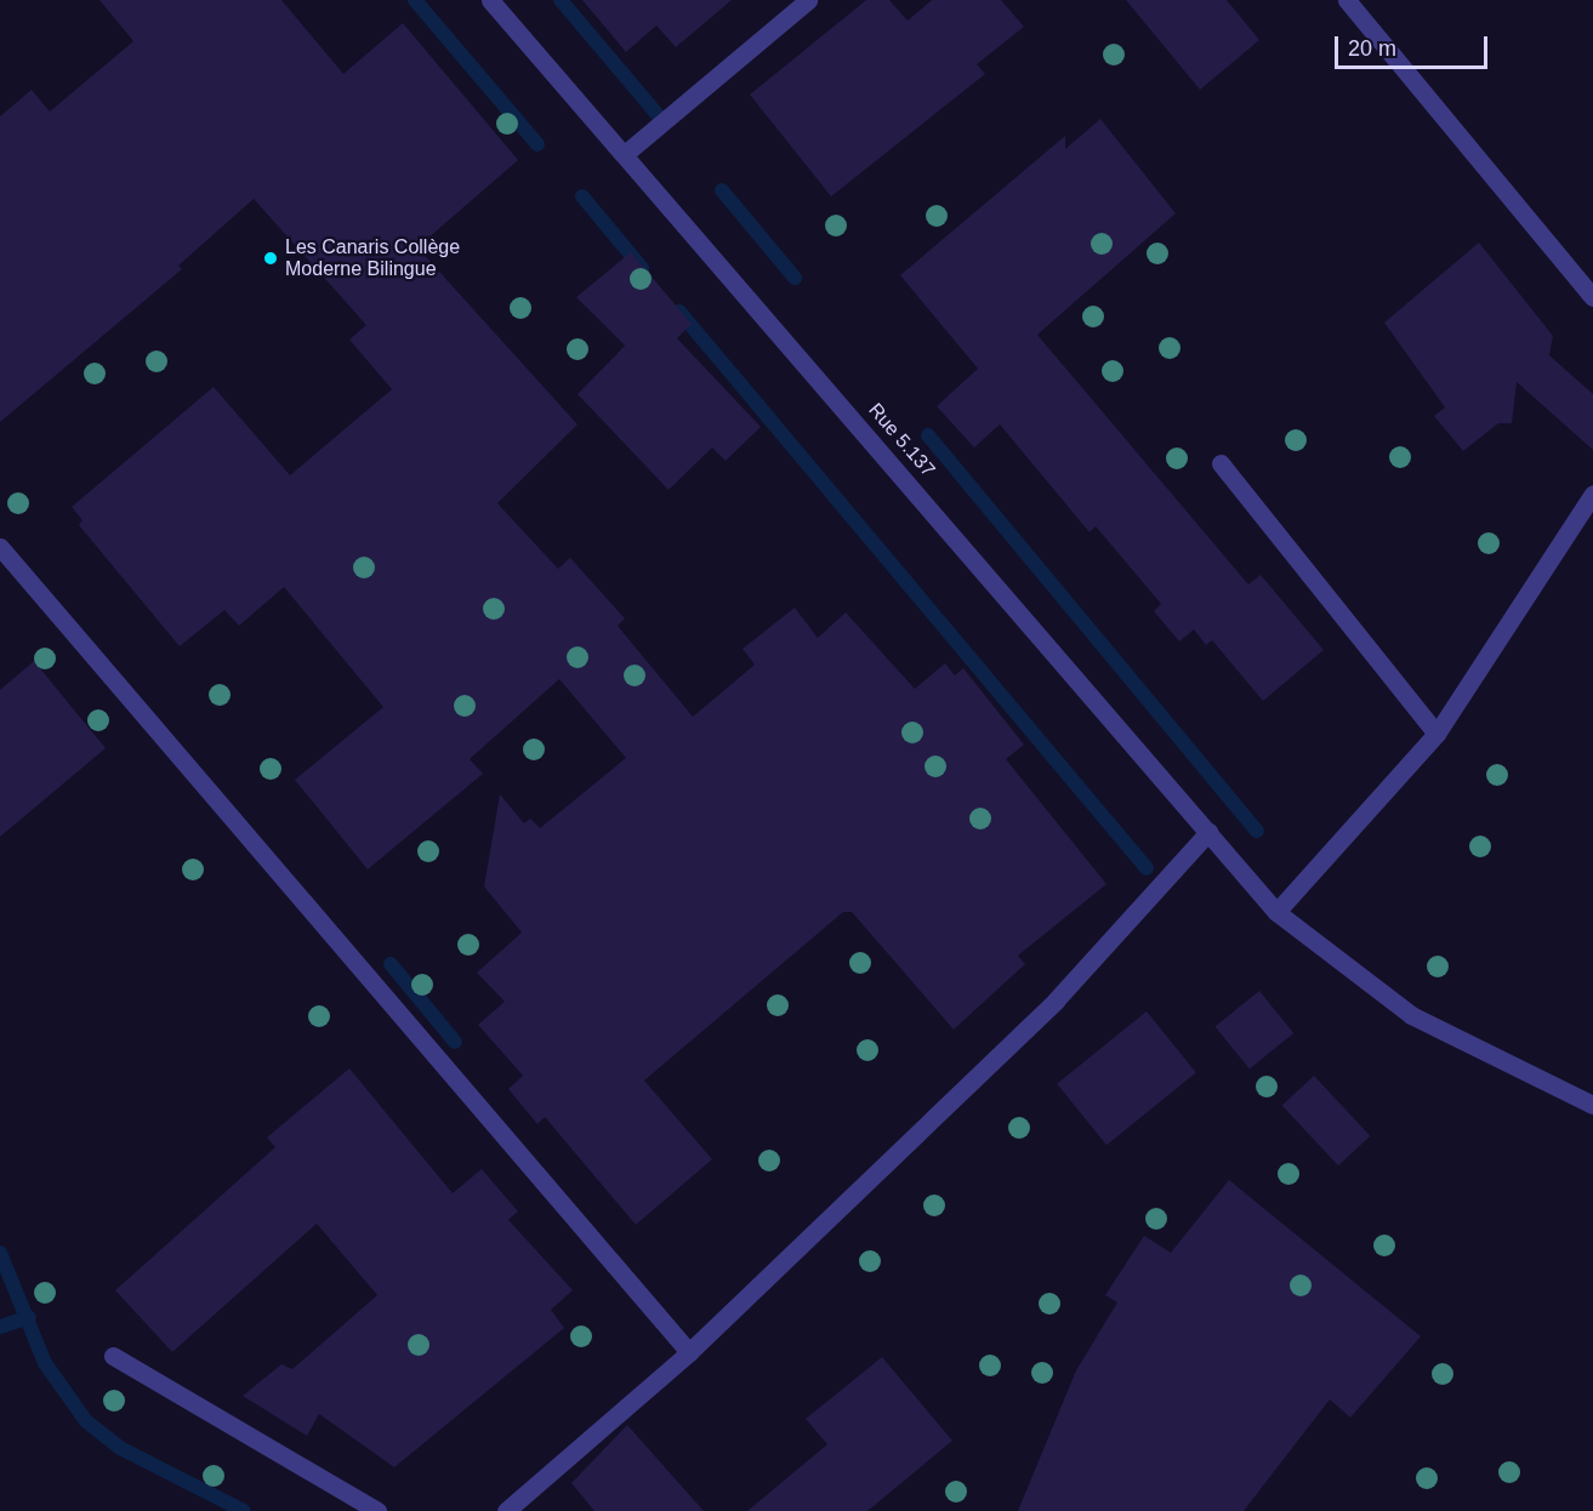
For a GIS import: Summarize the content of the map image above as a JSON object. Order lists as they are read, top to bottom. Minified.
{"streets":{"street":["Rue 5.137"]},"places":["Les Canaris Collège Moderne Bilingue"],"scale_bar":"20 m"}
